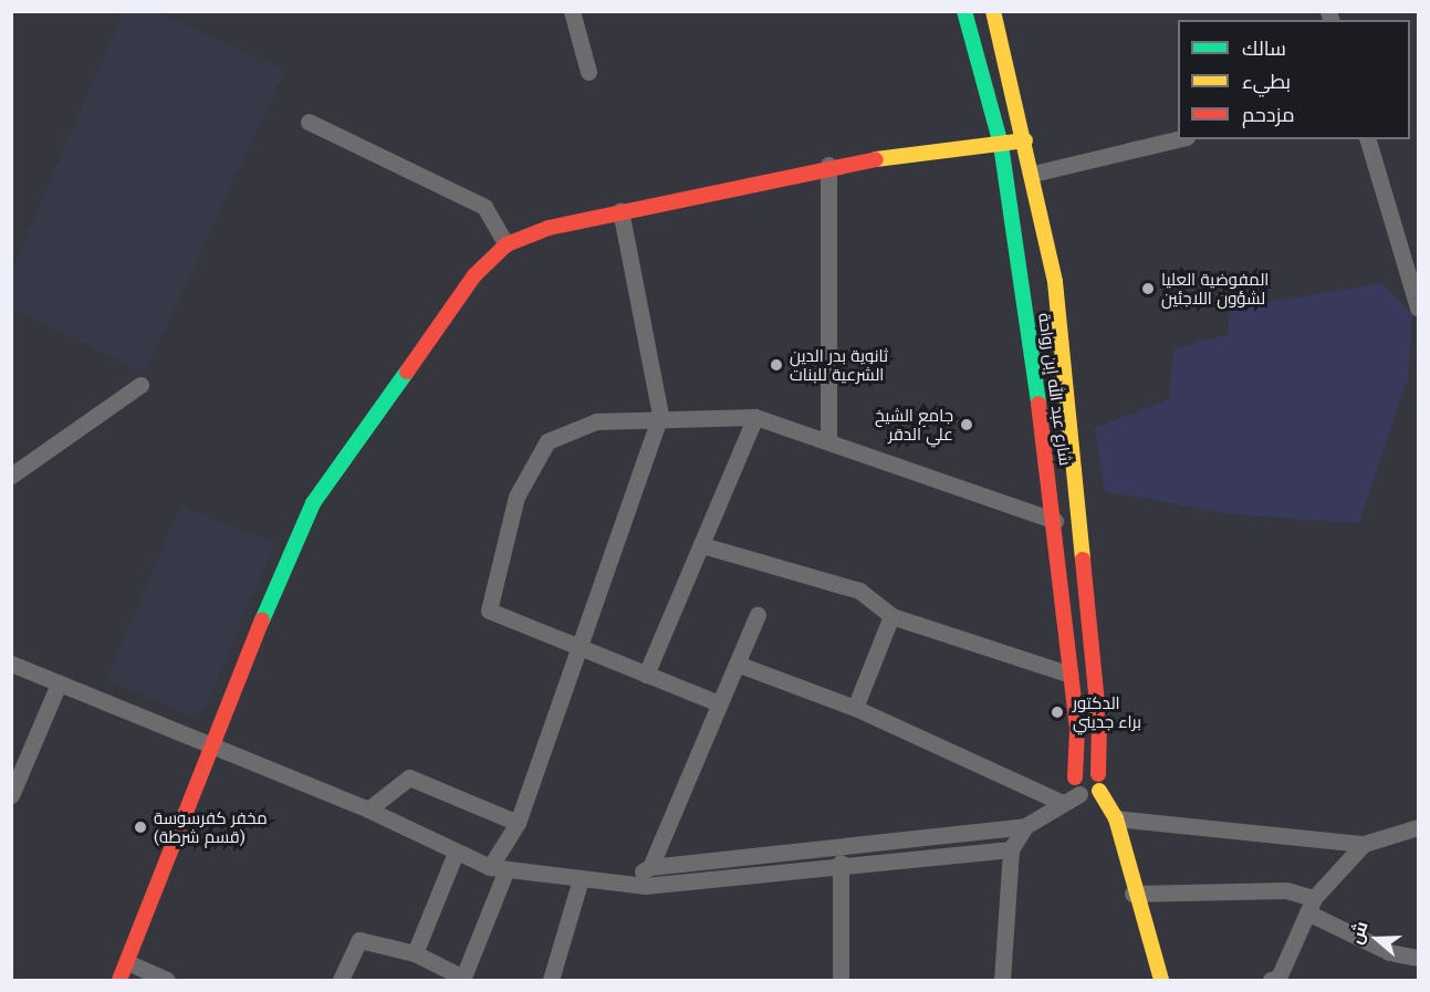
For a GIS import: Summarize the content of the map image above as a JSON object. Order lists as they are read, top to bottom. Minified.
{"streets":{"street":["شارع عبد الله إبن رواحة"]},"places":["المفوضية العليا لشؤون اللاجئين","ثانوية بدر الدين الشرعية للبنات","جامع الشيخ علي الدقر","الدكتور براء جديني","مخفر كفرسوسة (قسم شرطة)"],"legend":["سالك","بطيء","مزدحم"],"north":"left"}
